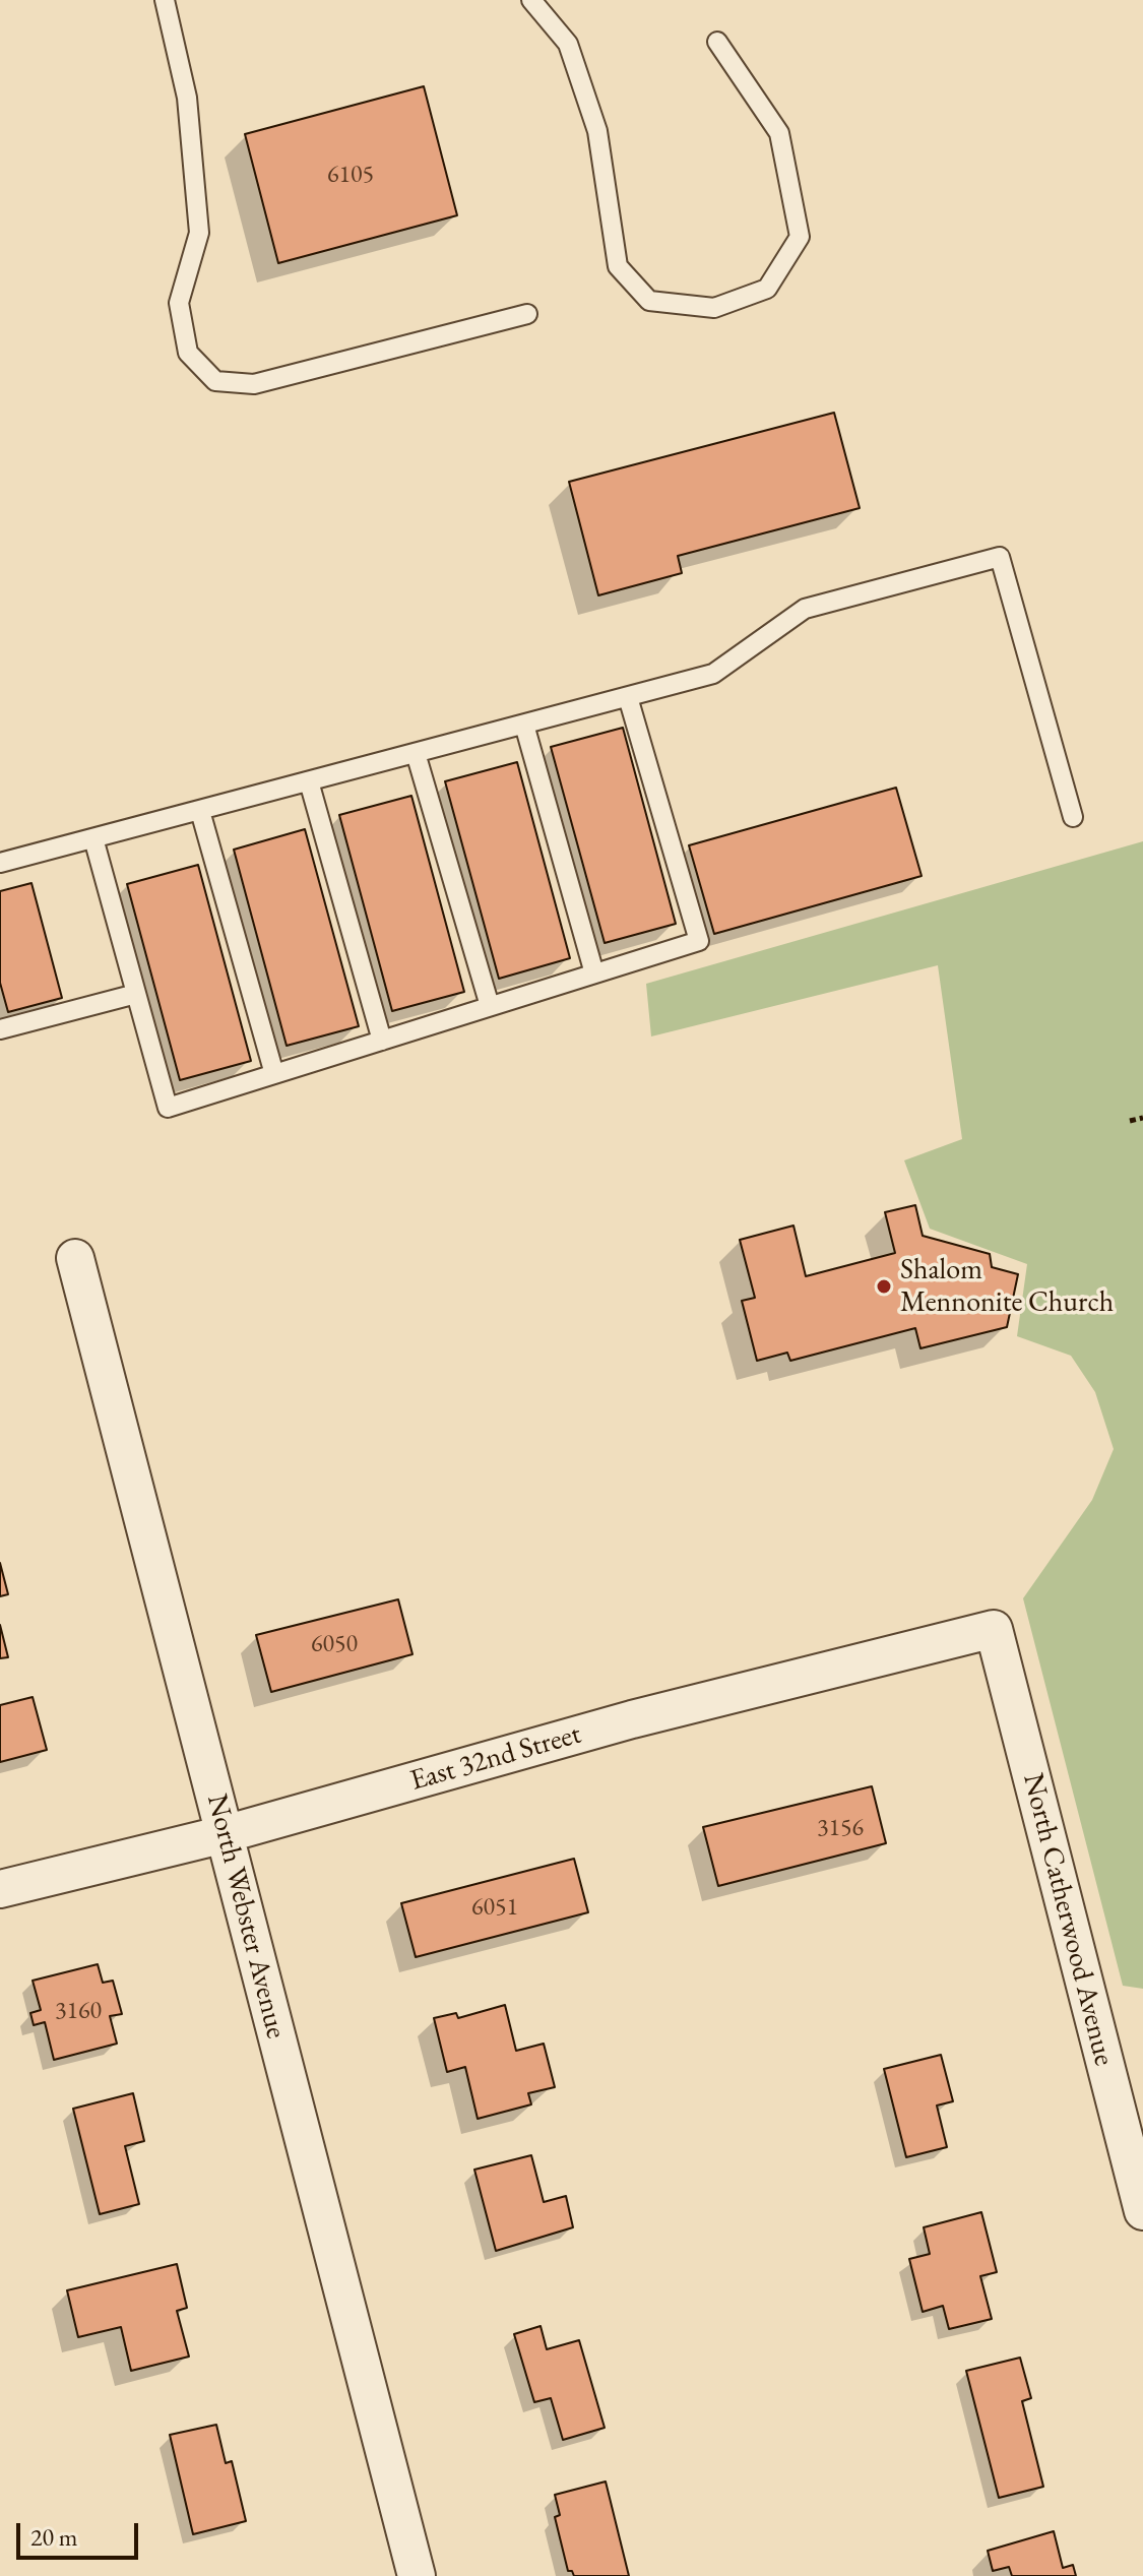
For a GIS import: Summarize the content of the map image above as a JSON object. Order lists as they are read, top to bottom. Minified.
{"streets":{"street":["East 32nd Street","North Webster Avenue","North Catherwood Avenue"]},"crossings":[["East 32nd Street","North Webster Avenue"],["East 32nd Street","North Catherwood Avenue"]],"places":["Shalom Mennonite Church"],"house_numbers":["6105","6050","3156","6051","3160"],"scale_bar":"20 m"}
